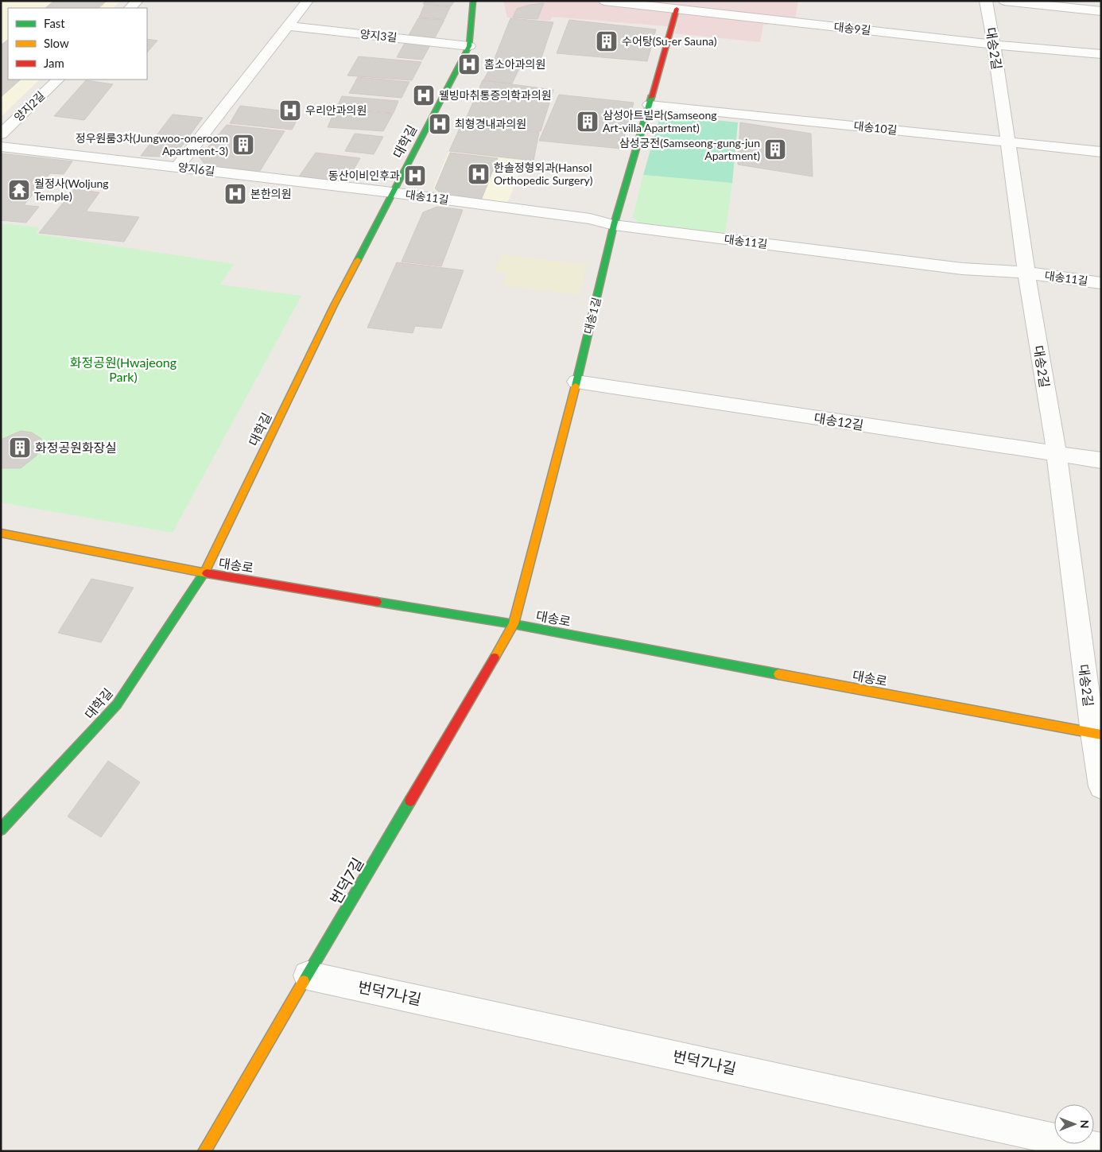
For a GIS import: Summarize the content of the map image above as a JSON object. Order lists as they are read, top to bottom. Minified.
{"streets":{"street":["대송9길","양지3길","대송2길","양지2길","대송10길","대학길","양지6길","대송11길","대송1길","대송12길","대송로","번덕7길","번덕7나길"]},"crossings":[["대송9길","대송2길"],["대송9길","대송1길"],["양지3길","대학길"],["대송2길","대송10길"],["대송2길","대송11길"],["대송2길","대송12길"],["대송2길","대송로"],["대송10길","대송1길"],["대학길","양지6길"],["대학길","대송11길"],["대학길","대송로"],["양지6길","대송11길"],["대송11길","대송1길"],["대송1길","대송12길"],["대송1길","대송로"],["대송1길","번덕7길"],["대송로","번덕7길"],["번덕7길","번덕7나길"]],"parks":["화정공원(Hwajeong Park)"],"places":{"building":["수어탕(Su-er Sauna)","삼성아트빌라(Samseong Art-villa Apartment)","정우원룸3차(Jungwoo-oneroom Apartment-3)","삼성궁전(Samseong-gung-jun Apartment)","화정공원화장실"],"hospital":["홈소아과의원","웰빙마취통증의학과의원","우리안과의원","최형경내과의원","한솔정형외과(Hansol Orthopedic Surgery)","동산이비인후과","본한의원"],"temple":["월정사(Woljung Temple)"]},"legend":["Fast","Slow","Jam"],"north":"right"}
